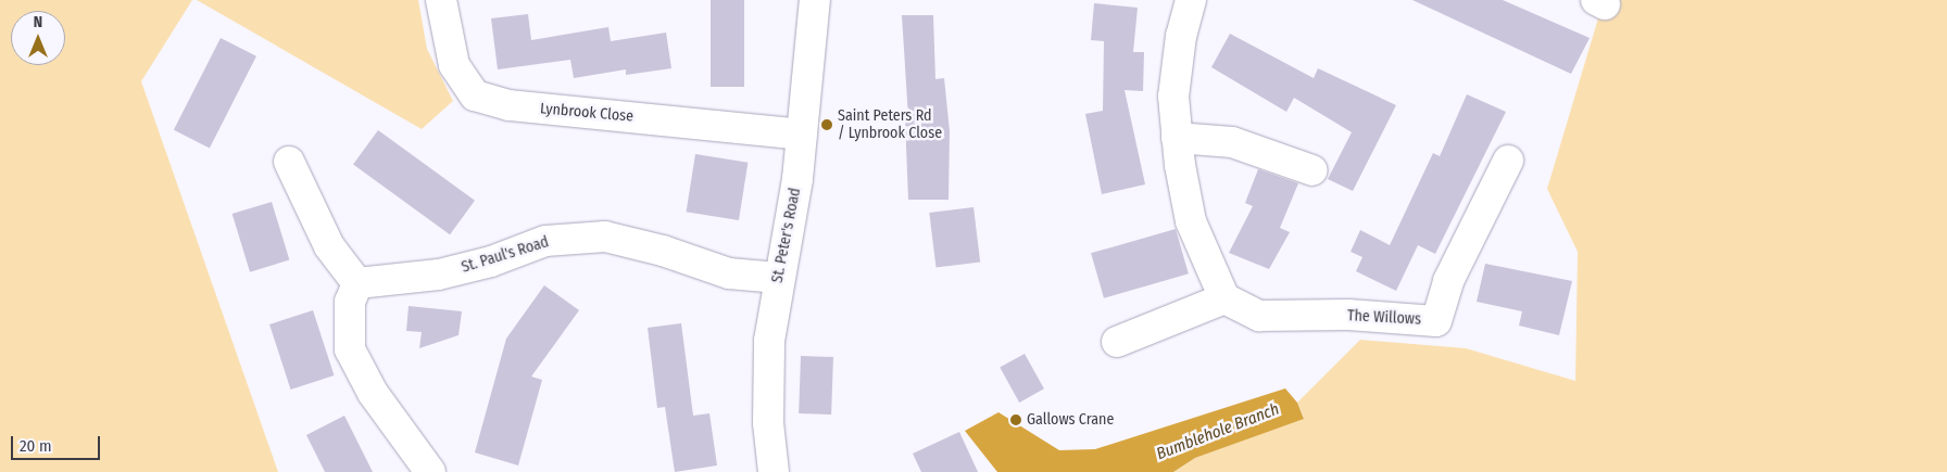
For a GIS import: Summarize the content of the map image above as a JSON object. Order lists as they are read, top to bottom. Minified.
{"streets":{"street":["Lynbrook Close","St. Peter's Road","St. Paul's Road","The Willows"]},"crossings":[["Lynbrook Close","St. Peter's Road"],["St. Peter's Road","St. Paul's Road"]],"water":["Bumblehole Branch"],"places":["Saint Peters Rd / Lynbrook Close","Gallows Crane"],"scale_bar":"20 m","north":"top"}
